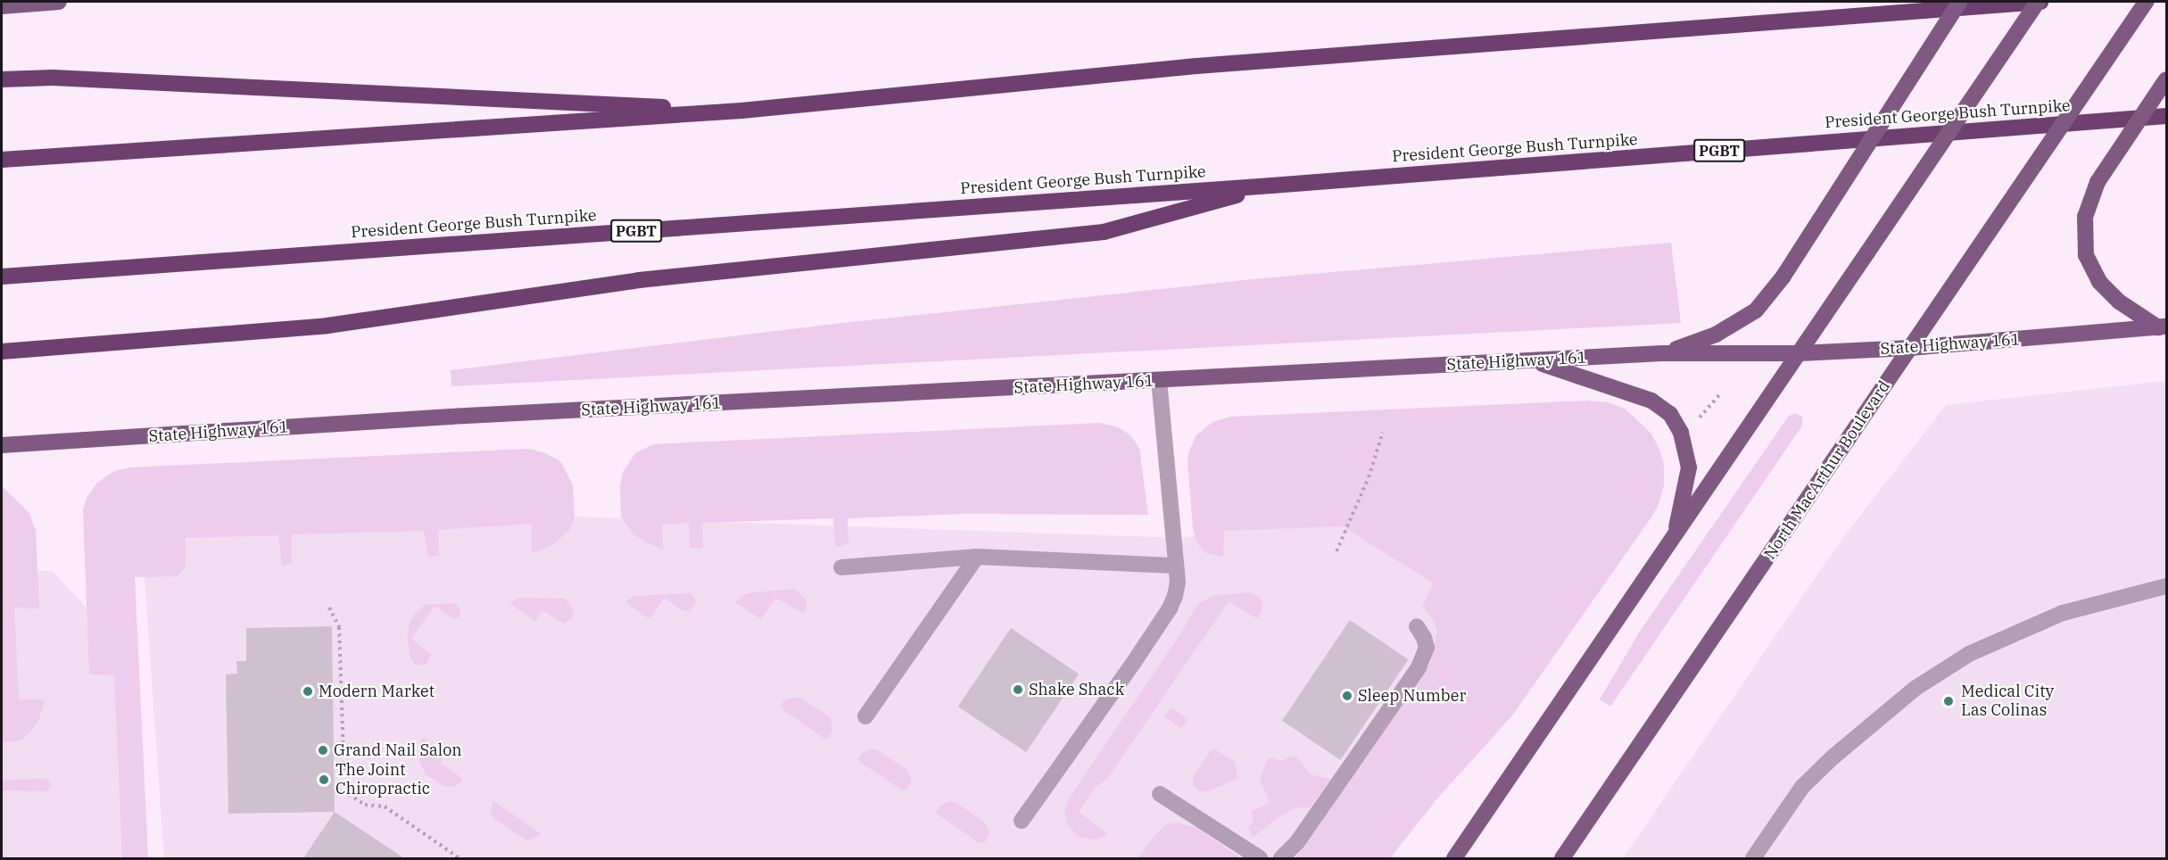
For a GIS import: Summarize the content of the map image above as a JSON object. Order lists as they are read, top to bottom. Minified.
{"streets":{"highway":["President George Bush Turnpike","PGBT"],"main road":["State Highway 161","North MacArthur Boulevard"]},"crossings":[["State Highway 161","North MacArthur Boulevard"]],"places":["Shake Shack","Modern Market","Sleep Number","Medical City Las Colinas","Grand Nail Salon","The Joint Chiropractic"]}
